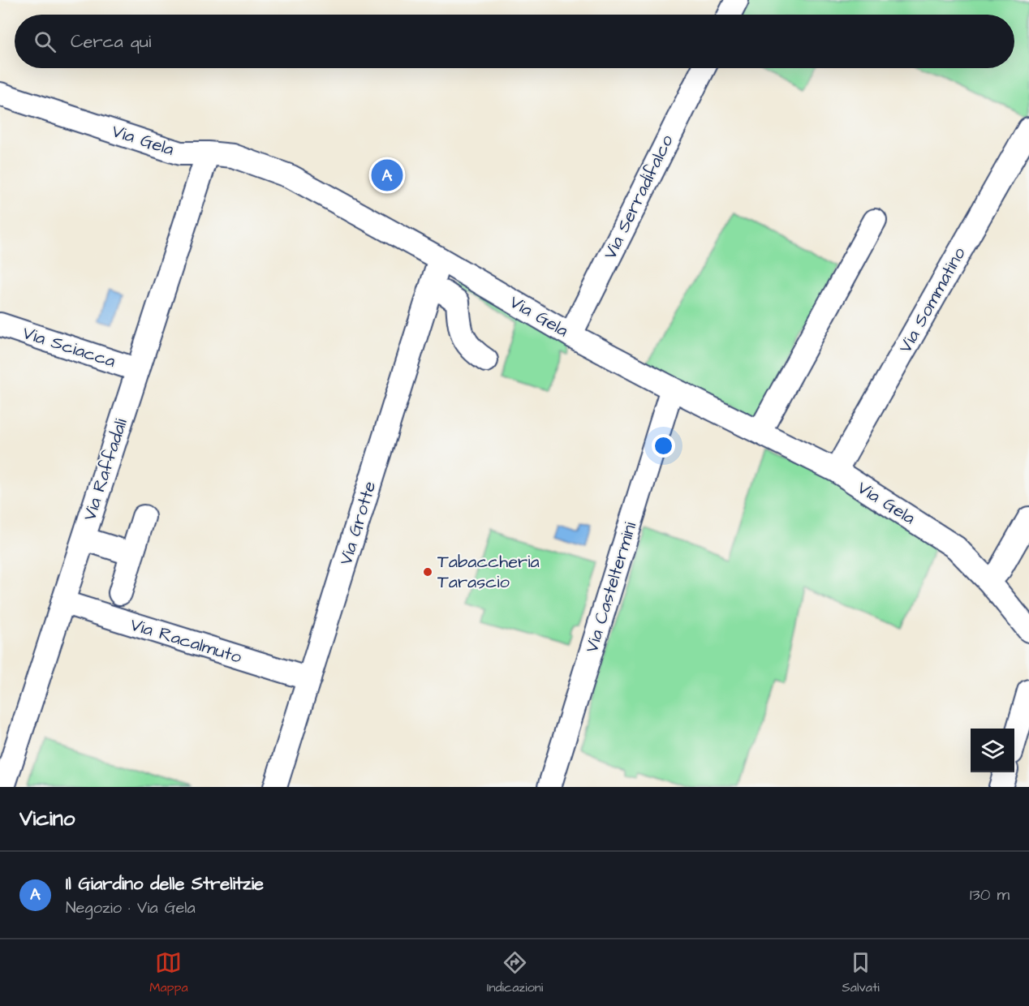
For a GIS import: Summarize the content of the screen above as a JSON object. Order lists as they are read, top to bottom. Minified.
{"streets":{"street":["Via Gela","Via Serradifalco","Via Sommatino","Via Sciacca","Via Raffadali","Via Grotte","Via Casteltermini","Via Racalmuto"]},"crossings":[["Via Gela","Via Serradifalco"],["Via Gela","Via Sommatino"],["Via Gela","Via Raffadali"],["Via Gela","Via Grotte"],["Via Gela","Via Casteltermini"],["Via Sciacca","Via Raffadali"],["Via Raffadali","Via Racalmuto"],["Via Grotte","Via Racalmuto"]],"places":["Tabaccheria Tarascio"],"page":{"search":"Cerca qui","pins":"A","heading":"Vicino","list":[{"mark":"A","name":"Il Giardino delle Strelitzie","note":"Negozio · Via Gela","value":"130 m"}],"nav":["Mappa","Indicazioni","Salvati"]}}
